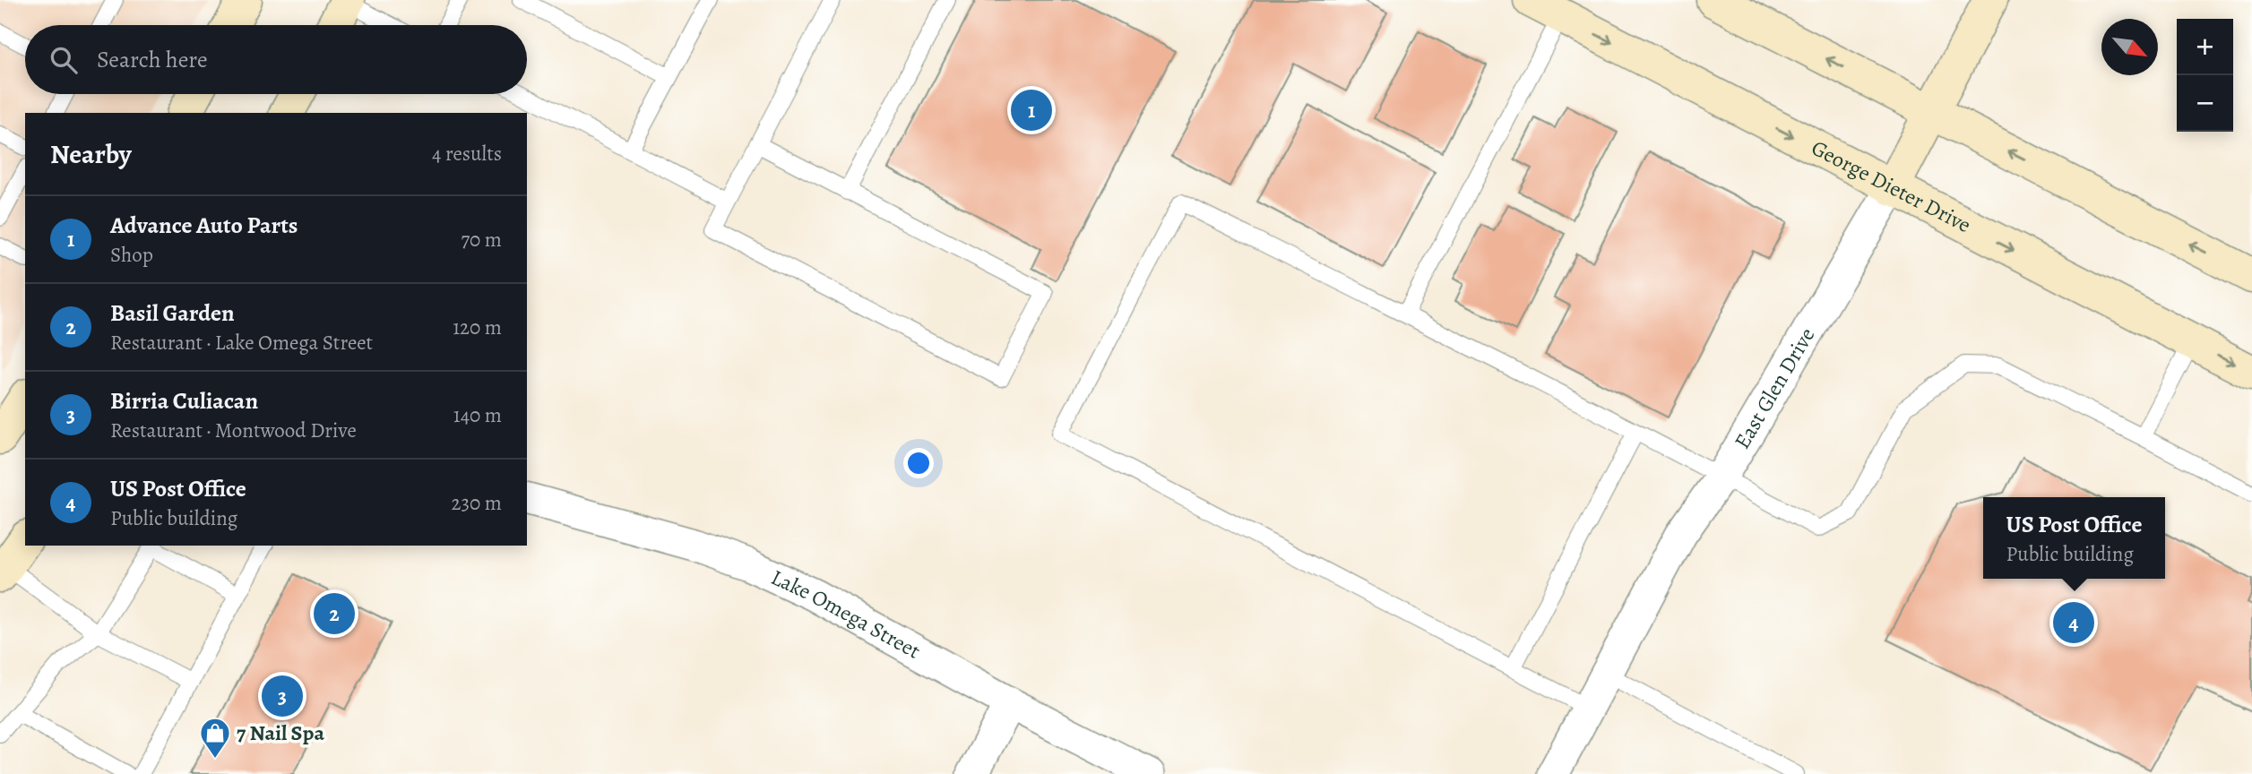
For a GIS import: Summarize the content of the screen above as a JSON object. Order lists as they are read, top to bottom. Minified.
{"streets":{"main road":["George Dieter Drive","East Glen Drive"],"street":["Lake Omega Street"]},"crossings":[["George Dieter Drive","East Glen Drive"]],"places":{"shop":["7 Nail Spa"]},"north":"bottom right","page":{"map_buttons":["+","−"],"search":"Search here","pins":["1","2","4","3"],"heading":["Nearby","4 results"],"list":[{"mark":"1","name":"Advance Auto Parts","note":"Shop","value":"70 m"},{"mark":"2","name":"Basil Garden","note":"Restaurant · Lake Omega Street","value":"120 m"},{"mark":"3","name":"Birria Culiacan","note":"Restaurant · Montwood Drive","value":"140 m"},{"mark":"4","name":"US Post Office","note":"Public building","value":"230 m"}],"popup":["US Post Office","Public building"]}}
